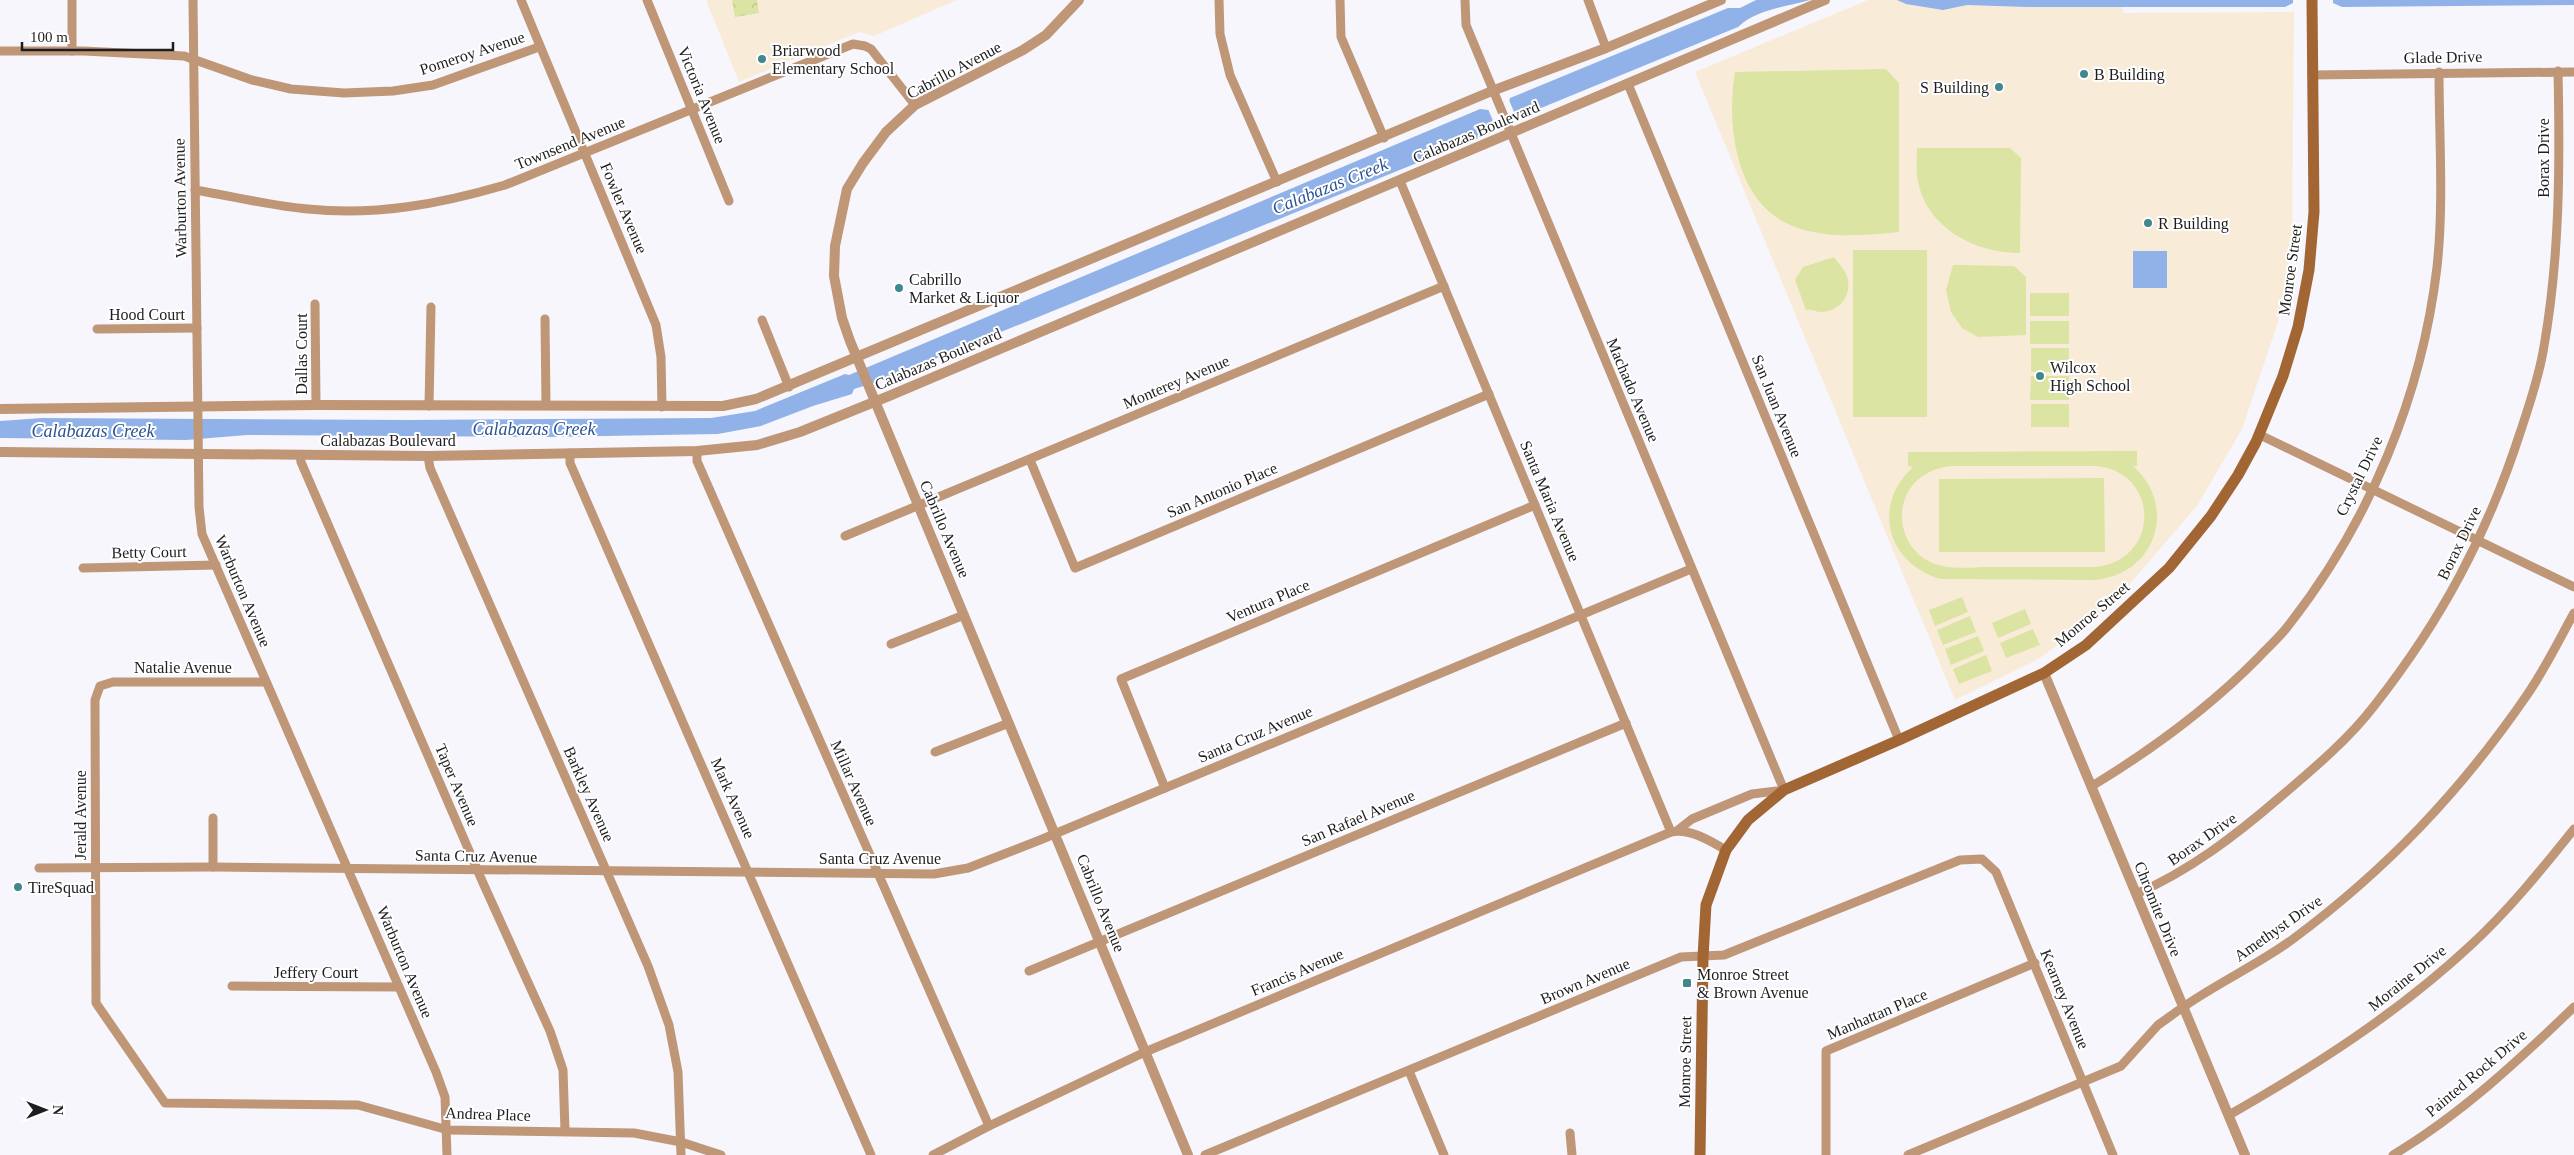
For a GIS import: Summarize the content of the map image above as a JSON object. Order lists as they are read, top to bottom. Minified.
{"streets":{"main road":["Monroe Street"],"street":["Pomeroy Avenue","Glade Drive","Cabrillo Avenue","Victoria Avenue","Calabazas Boulevard","Townsend Avenue","Borax Drive","Warburton Avenue","Fowler Avenue","Hood Court","Dallas Court","Monterey Avenue","Machado Avenue","San Juan Avenue","Crystal Drive","San Antonio Place","Santa Maria Avenue","Betty Court","Ventura Place","Natalie Avenue","Santa Cruz Avenue","Millar Avenue","Taper Avenue","Barkley Avenue","Mark Avenue","Jerald Avenue","San Rafael Avenue","Chromite Drive","Amethyst Drive","Jeffery Court","Francis Avenue","Moraine Drive","Brown Avenue","Kearney Avenue","Manhattan Place","Painted Rock Drive","Andrea Place"]},"crossings":[["Pomeroy Avenue","Warburton Avenue"],["Pomeroy Avenue","Fowler Avenue"],["Glade Drive","Borax Drive"],["Glade Drive","Monroe Street"],["Glade Drive","Crystal Drive"],["Cabrillo Avenue","Calabazas Boulevard"],["Cabrillo Avenue","Townsend Avenue"],["Cabrillo Avenue","Monterey Avenue"],["Cabrillo Avenue","Santa Cruz Avenue"],["Cabrillo Avenue","San Rafael Avenue"],["Cabrillo Avenue","Francis Avenue"],["Victoria Avenue","Townsend Avenue"],["Calabazas Boulevard","Warburton Avenue"],["Calabazas Boulevard","Fowler Avenue"],["Calabazas Boulevard","Dallas Court"],["Calabazas Boulevard","Machado Avenue"],["Calabazas Boulevard","San Juan Avenue"],["Calabazas Boulevard","Santa Maria Avenue"],["Calabazas Boulevard","Millar Avenue"],["Calabazas Boulevard","Taper Avenue"],["Calabazas Boulevard","Barkley Avenue"],["Calabazas Boulevard","Mark Avenue"],["Townsend Avenue","Warburton Avenue"],["Townsend Avenue","Fowler Avenue"],["Borax Drive","Chromite Drive"],["Warburton Avenue","Hood Court"],["Warburton Avenue","Betty Court"],["Warburton Avenue","Natalie Avenue"],["Warburton Avenue","Santa Cruz Avenue"],["Warburton Avenue","Jeffery Court"],["Warburton Avenue","Andrea Place"],["Monroe Street","Machado Avenue"],["Monroe Street","San Juan Avenue"],["Monroe Street","Chromite Drive"],["Monroe Street","Francis Avenue"],["Monroe Street","Brown Avenue"],["Monterey Avenue","San Antonio Place"],["Monterey Avenue","Santa Maria Avenue"],["Machado Avenue","Santa Cruz Avenue"],["Machado Avenue","Francis Avenue"],["Crystal Drive","Chromite Drive"],["San Antonio Place","Santa Maria Avenue"],["Santa Maria Avenue","Ventura Place"],["Santa Maria Avenue","Santa Cruz Avenue"],["Santa Maria Avenue","San Rafael Avenue"],["Santa Maria Avenue","Francis Avenue"],["Ventura Place","Santa Cruz Avenue"],["Natalie Avenue","Jerald Avenue"],["Santa Cruz Avenue","Millar Avenue"],["Santa Cruz Avenue","Taper Avenue"],["Santa Cruz Avenue","Barkley Avenue"],["Santa Cruz Avenue","Mark Avenue"],["Santa Cruz Avenue","Jerald Avenue"],["Millar Avenue","Francis Avenue"],["Taper Avenue","Andrea Place"],["Barkley Avenue","Andrea Place"],["Jerald Avenue","Andrea Place"],["Chromite Drive","Amethyst Drive"],["Chromite Drive","Moraine Drive"],["Amethyst Drive","Kearney Avenue"],["Brown Avenue","Kearney Avenue"],["Kearney Avenue","Manhattan Place"]],"water":["Calabazas Creek"],"places":{"other":["Briarwood Elementary School","B Building","S Building","R Building","Cabrillo Market & Liquor","Wilcox High School","TireSquad"],"transit":["Monroe Street & Brown Avenue"]},"scale_bar":"100 m","north":"right"}
